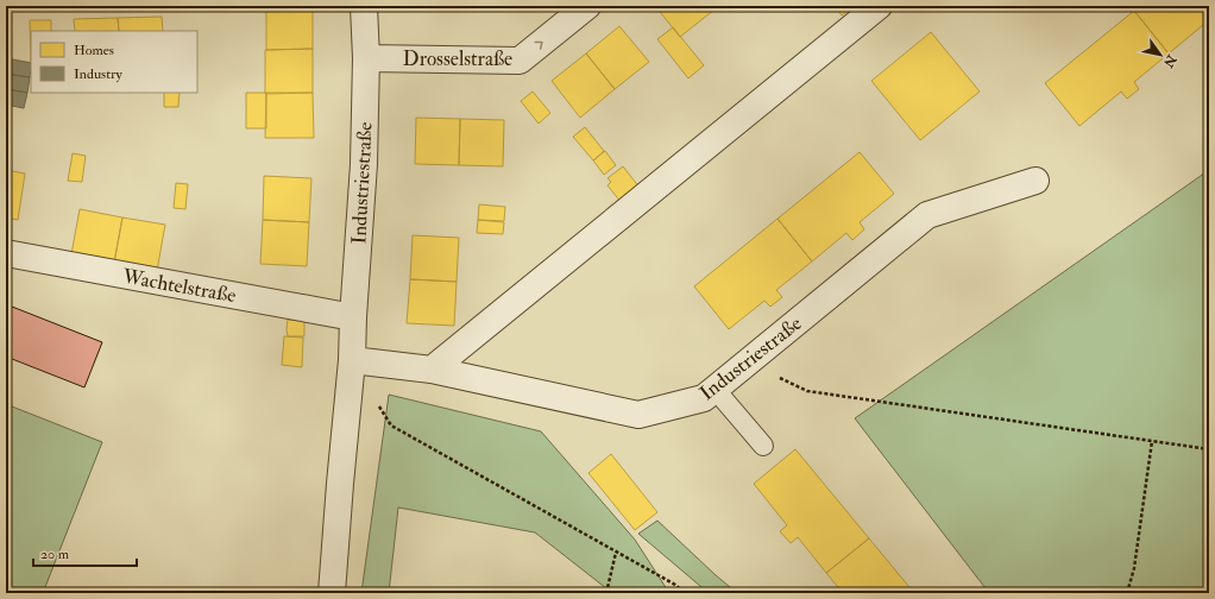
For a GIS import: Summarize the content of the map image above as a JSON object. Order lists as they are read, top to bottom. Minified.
{"streets":{"street":["Drosselstraße","Industriestraße","Wachtelstraße"]},"crossings":[["Drosselstraße","Industriestraße"],["Industriestraße","Wachtelstraße"]],"legend":["Homes","Industry"],"scale_bar":"20 m","north":"bottom right"}
